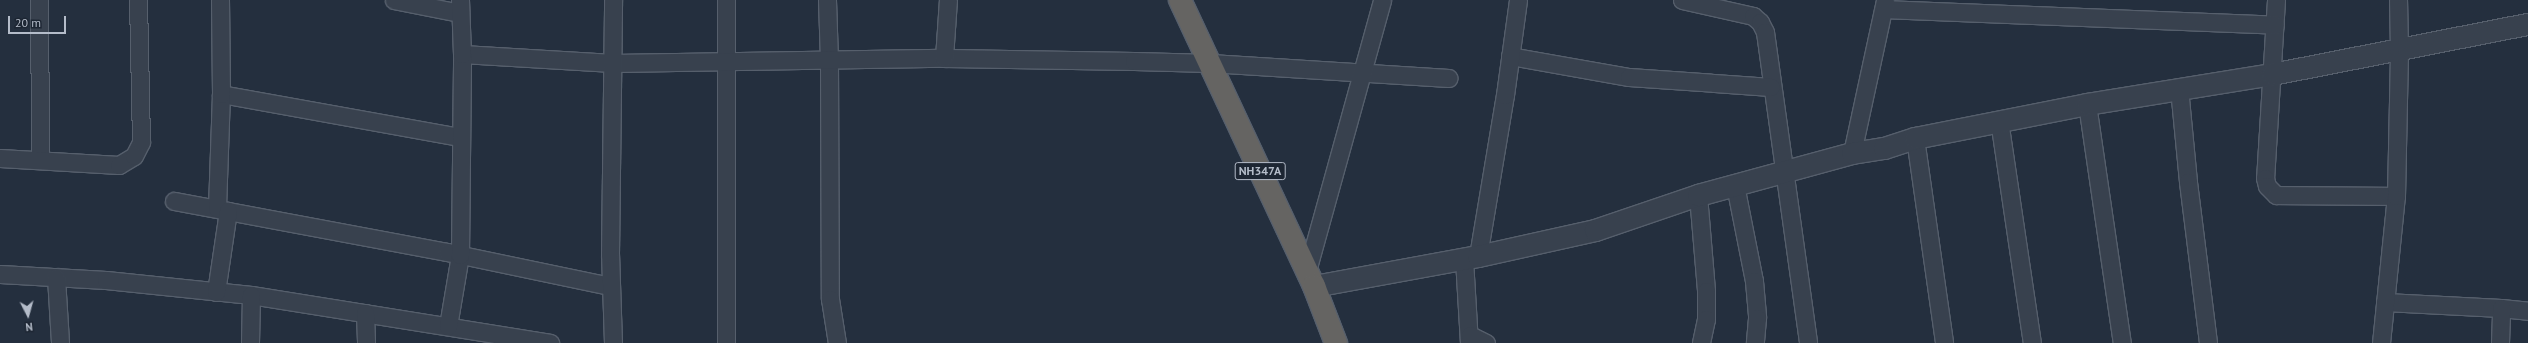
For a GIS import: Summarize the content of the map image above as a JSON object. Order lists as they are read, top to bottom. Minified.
{"streets":{"highway":["NH347A"]},"scale_bar":"20 m","north":"bottom"}
